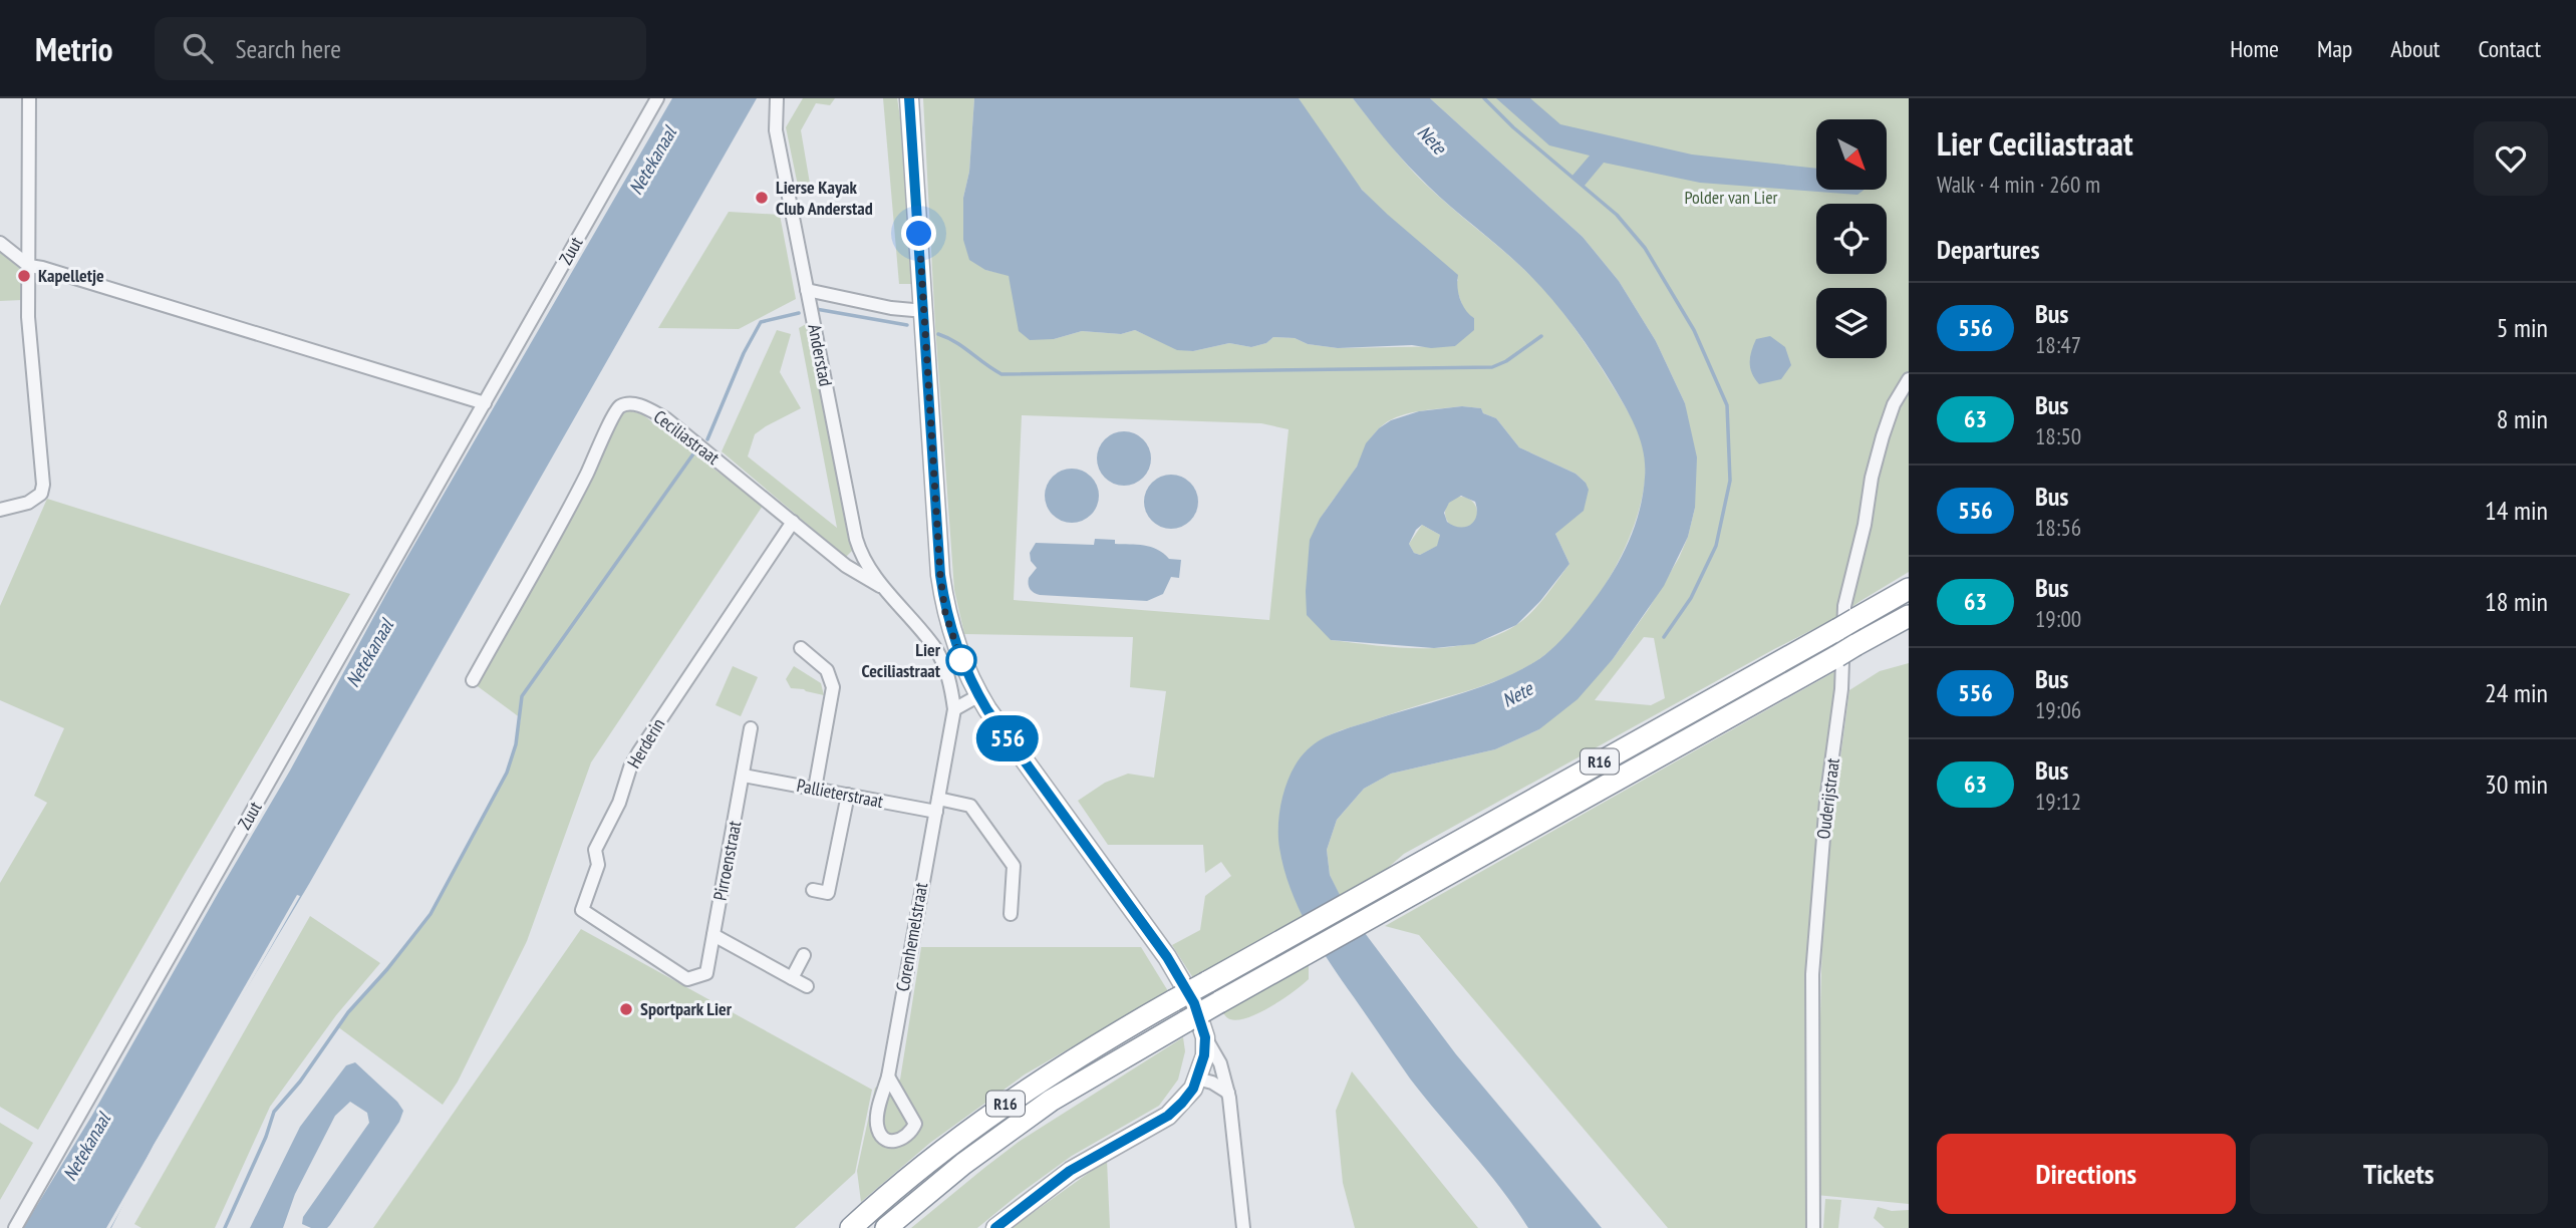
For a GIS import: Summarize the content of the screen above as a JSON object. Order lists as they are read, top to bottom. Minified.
{"streets":{"highway":["R16"],"street":["Zuut","Anderstad","Ceciliastraat","Herderin","Pallieterstraat","Ouderijstraat","Pirroenstraat","Corenhemelstraat"]},"crossings":[["Anderstad","Ceciliastraat"],["Ceciliastraat","Herderin"],["Ceciliastraat","Corenhemelstraat"],["Herderin","Pirroenstraat"],["Pallieterstraat","Pirroenstraat"],["Pallieterstraat","Corenhemelstraat"]],"water":["Nete","Netekanaal"],"parks":["Polder van Lier"],"places":["Lierse Kayak Club Anderstad","Kapelletje","Lier Ceciliastraat","Sportpark Lier"],"lines":["bus line 556"],"north":"bottom right","page":{"header":"Metrio","search":"Search here","nav":["Home","Map","About","Contact"],"on_map":"556","heading":[["Lier Ceciliastraat","Walk · 4 min · 260 m"],"Departures"],"list":[{"mark":"556","name":"Bus","note":"18:47","value":"5 min"},{"mark":"63","name":"Bus","note":"18:50","value":"8 min"},{"mark":"556","name":"Bus","note":"18:56","value":"14 min"},{"mark":"63","name":"Bus","note":"19:00","value":"18 min"},{"mark":"556","name":"Bus","note":"19:06","value":"24 min"},{"mark":"63","name":"Bus","note":"19:12","value":"30 min"}],"buttons":["Directions","Tickets"]}}
